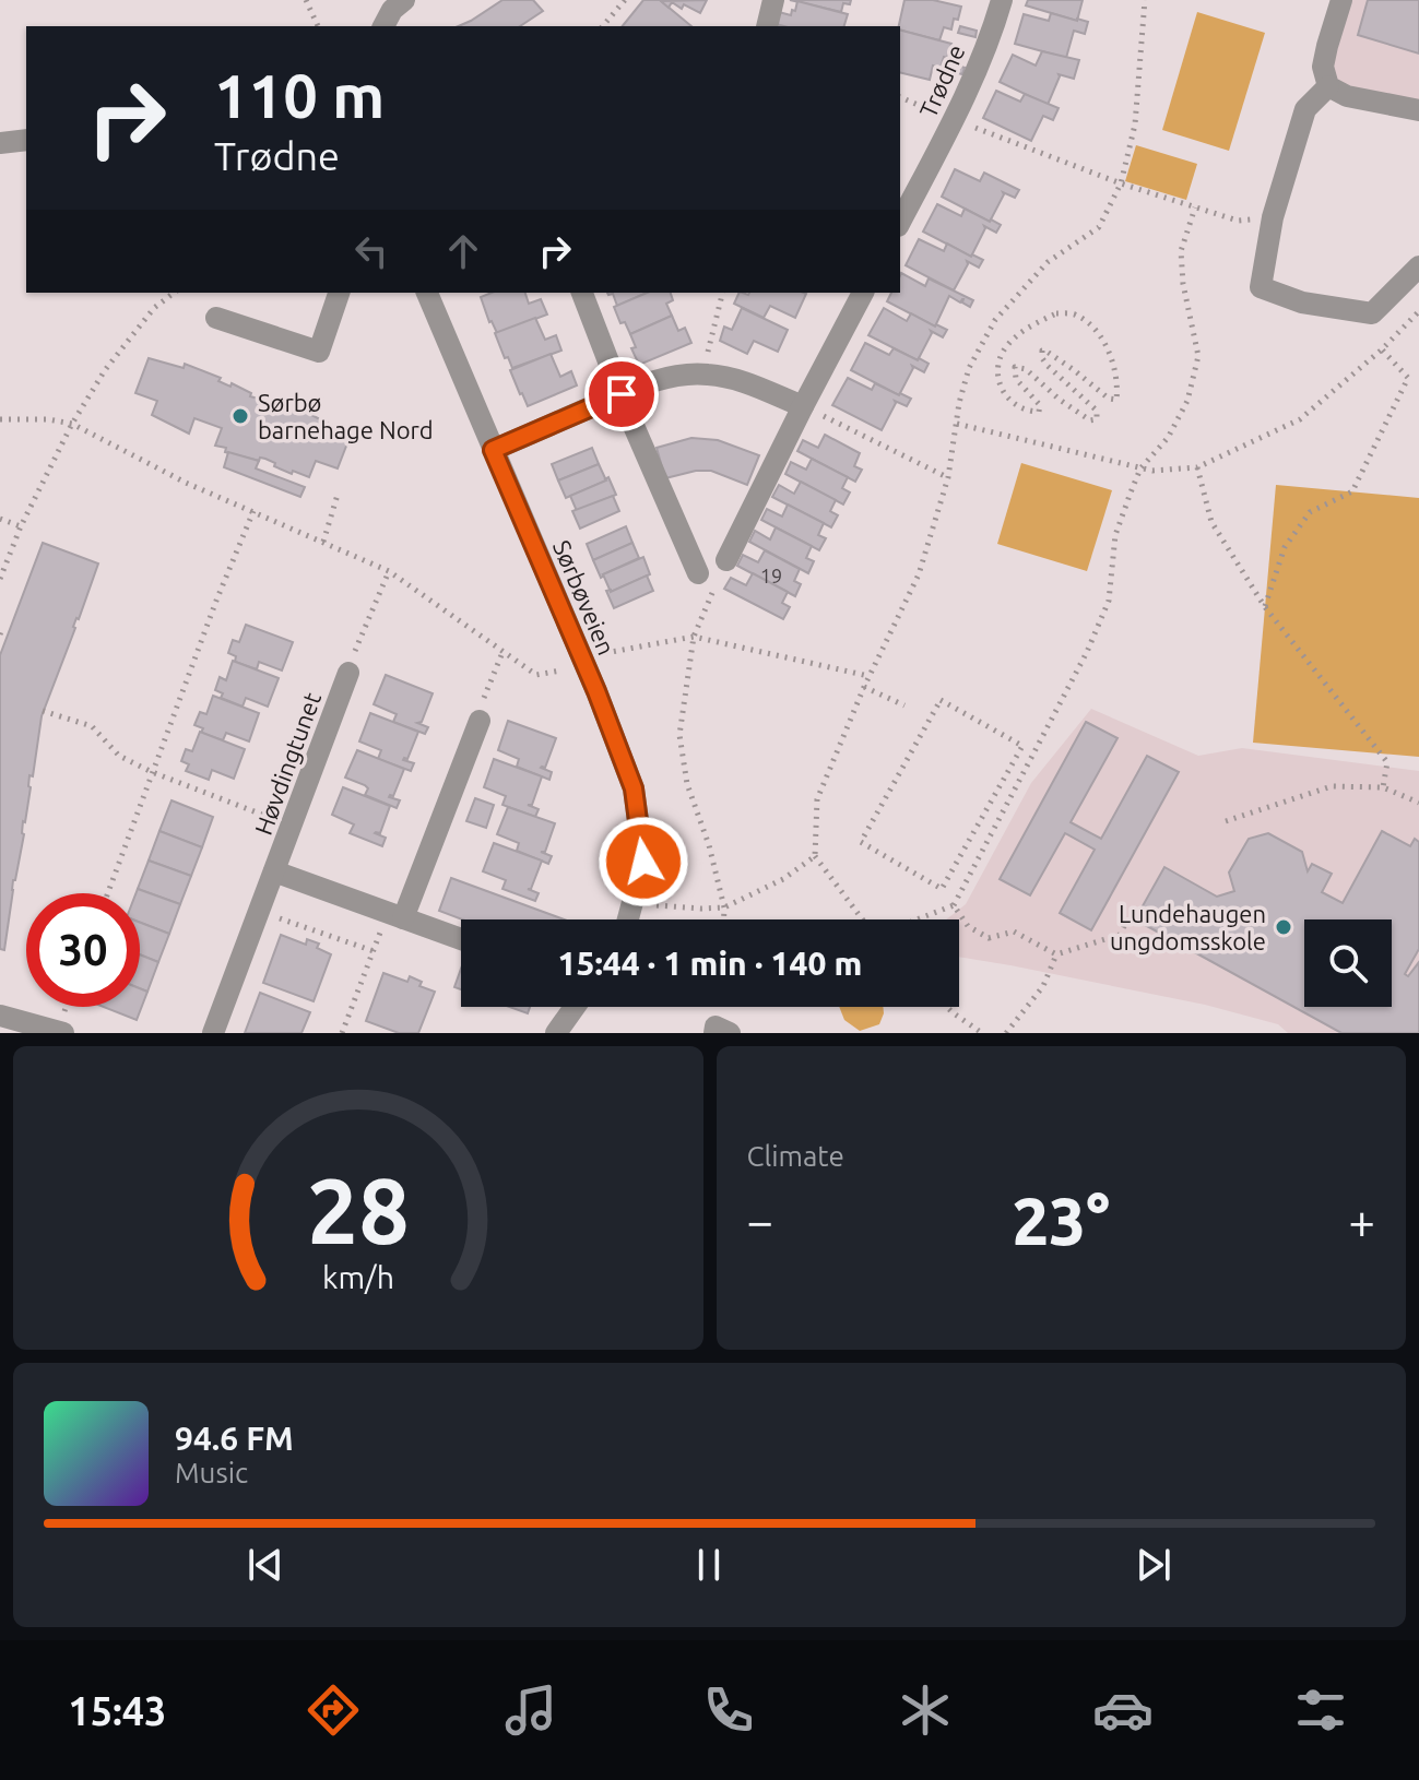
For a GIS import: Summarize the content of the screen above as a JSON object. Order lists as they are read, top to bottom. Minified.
{"streets":{"street":["Trødne","Sørbøveien","Høvdingtunet"]},"places":["Sørbø barnehage Nord","Lundehaugen ungdomsskole"],"house_numbers":["19"],"page":{"turn":["110 m","Trødne"],"limit":"30","trip":"15:44 · 1 min · 140 m","tile":"Climate","heat":["−","23°","+"],"song":["94.6 FM","Music"],"tabs":"15:43","gauge":["28","km/h"]}}
